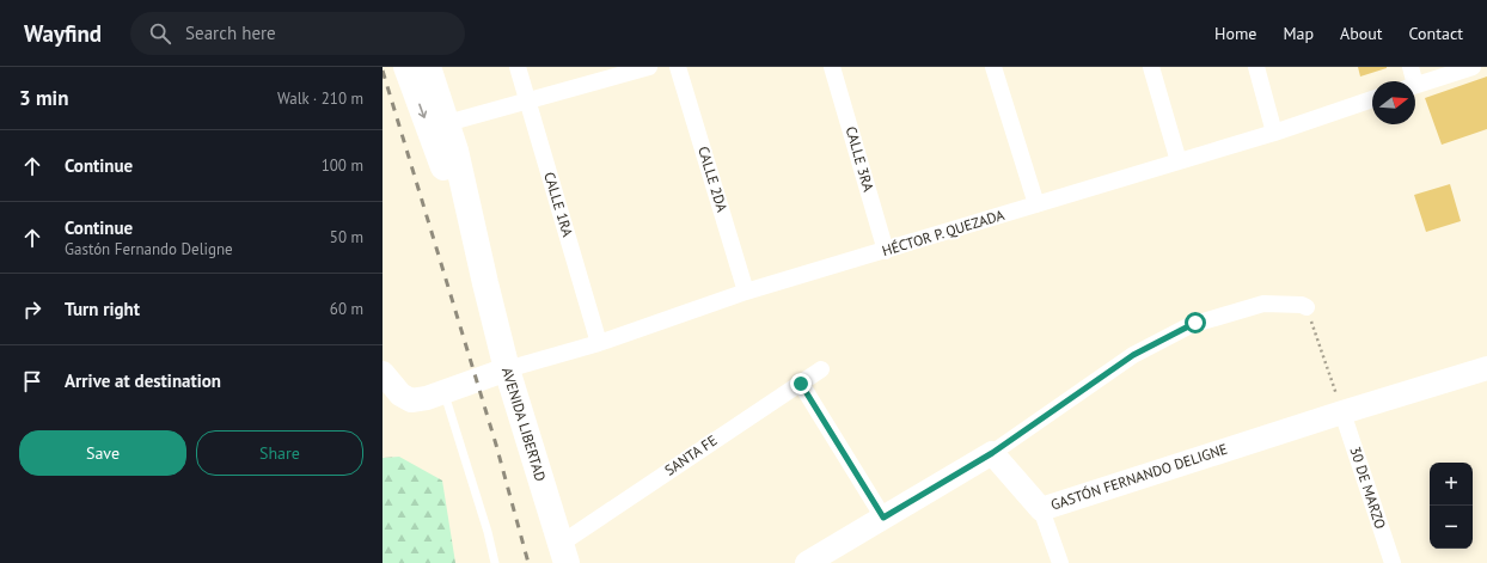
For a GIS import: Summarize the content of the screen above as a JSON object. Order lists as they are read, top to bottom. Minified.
{"streets":{"main road":["AVENIDA LIBERTAD"],"street":["CALLE 3RA","CALLE 2DA","CALLE 1RA","HÉCTOR P. QUEZADA","SANTA FE","GASTÓN FERNANDO DELIGNE","30 DE MARZO"]},"crossings":[["CALLE 3RA","HÉCTOR P. QUEZADA"],["CALLE 2DA","HÉCTOR P. QUEZADA"],["CALLE 1RA","HÉCTOR P. QUEZADA"],["HÉCTOR P. QUEZADA","AVENIDA LIBERTAD"],["AVENIDA LIBERTAD","SANTA FE"],["GASTÓN FERNANDO DELIGNE","30 DE MARZO"]],"north":"right","page":{"header":"Wayfind","search":"Search here","nav":["Home","Map","About","Contact"],"heading":["3 min","Walk · 210 m"],"list":[["Continue","100 m"],["Continue","Gastón Fernando Deligne","50 m"],["Turn right","60 m"],"Arrive at destination"],"buttons":["Save","Share"],"map_buttons":["+","−"]}}
